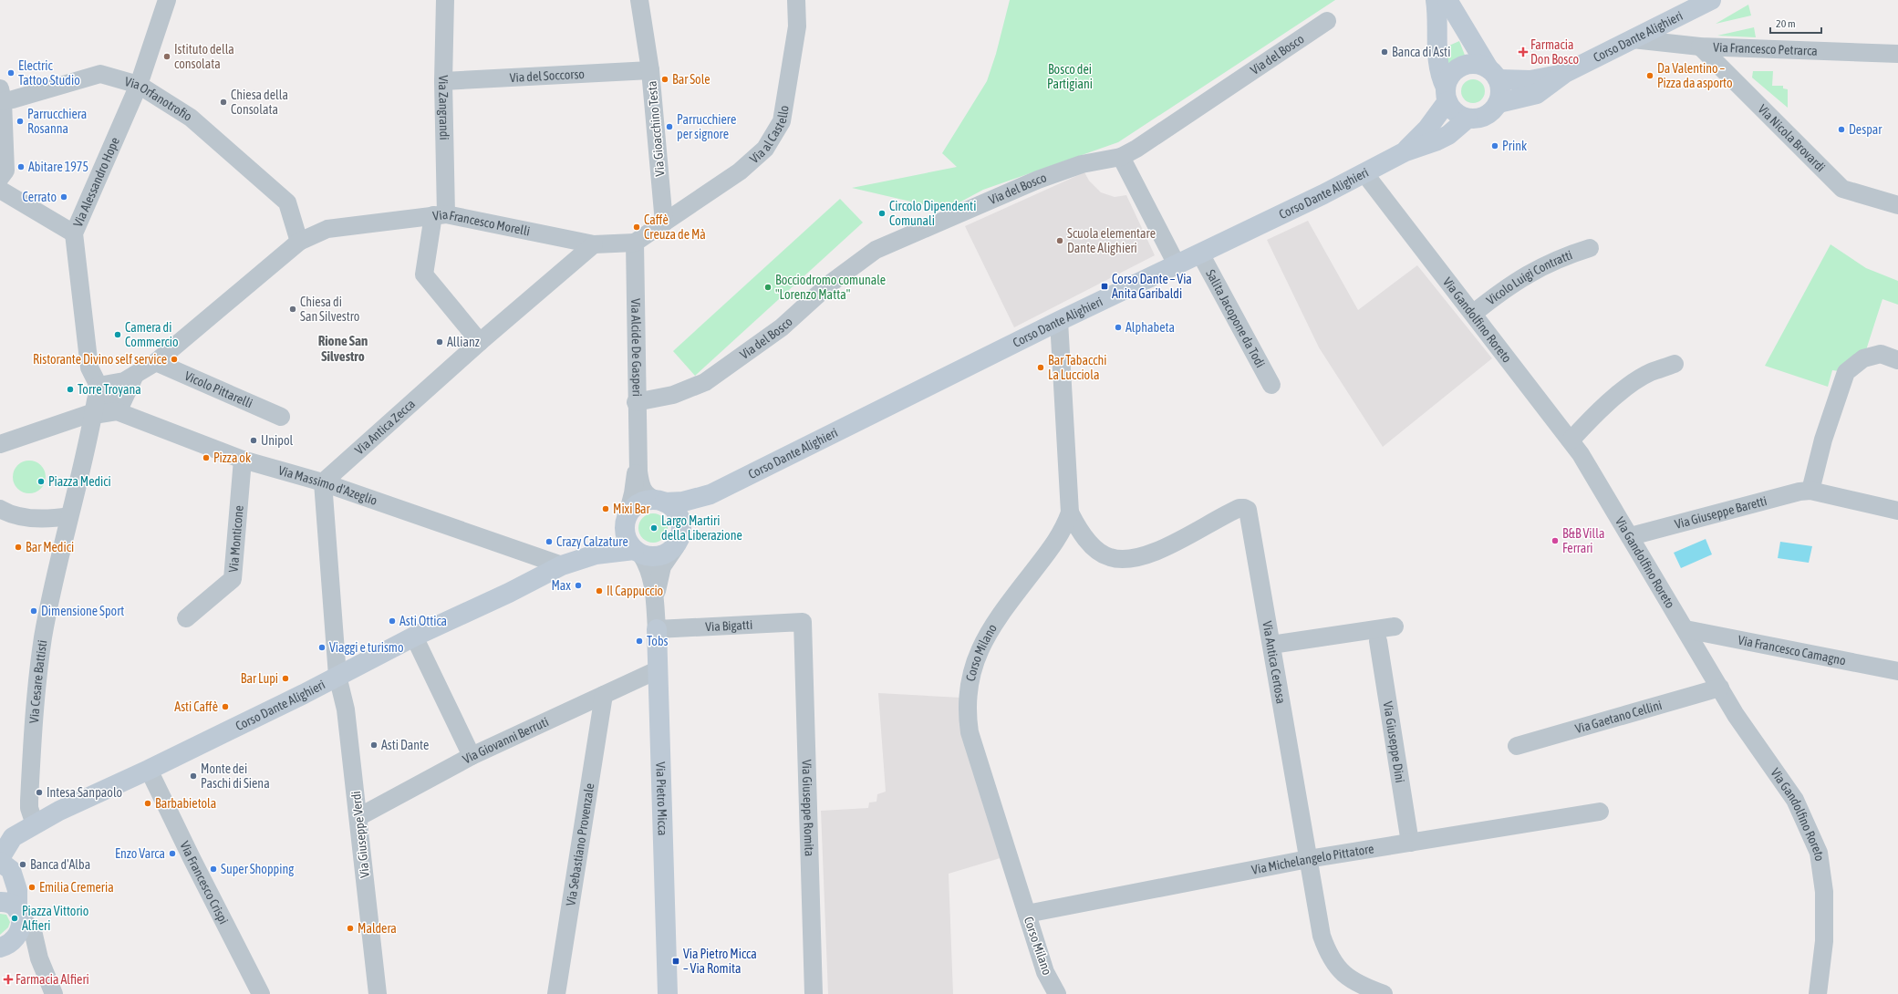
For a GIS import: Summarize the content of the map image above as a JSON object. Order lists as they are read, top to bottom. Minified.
{"streets":{"street":["Corso Dante Alighieri","Via Francesco Petrarca","Via del Bosco","Via del Soccorso","Via Orfanotrofio","Via Zangrandi","Via Gioacchino Testa","Via al Castello","Via Nicola Brovardi","Via Alessandro Hope","Via Francesco Morelli","Vicolo Luigi Contratti","Salita Jacopone da Todi","Via Gandolfino Roreto","Via Alcide De Gasperi","Vicolo Pittarelli","Via Antica Zecca","Via Massimo d'Azeglio","Via Giuseppe Baretti","Via Monticone","Via Bigatti","Via Francesco Camagno","Corso Milano","Via Antica Certosa","Via Cesare Battisti","Via Gaetano Cellini","Via Giovanni Berruti","Via Giuseppe Dini","Via Pietro Micca","Via Giuseppe Romita","Via Giuseppe Verdi","Via Sebastiano Provenzale","Via Michelangelo Pittatore","Via Francesco Crispi"]},"crossings":[["Corso Dante Alighieri","Via Francesco Petrarca"],["Corso Dante Alighieri","Salita Jacopone da Todi"],["Corso Dante Alighieri","Via Gandolfino Roreto"],["Corso Dante Alighieri","Via Alcide De Gasperi"],["Corso Dante Alighieri","Via Massimo d'Azeglio"],["Corso Dante Alighieri","Corso Milano"],["Corso Dante Alighieri","Via Cesare Battisti"],["Corso Dante Alighieri","Via Pietro Micca"],["Corso Dante Alighieri","Via Giuseppe Verdi"],["Corso Dante Alighieri","Via Francesco Crispi"],["Via Francesco Petrarca","Via Nicola Brovardi"],["Via del Bosco","Via Alcide De Gasperi"],["Via del Soccorso","Via Zangrandi"],["Via del Soccorso","Via Gioacchino Testa"],["Via Orfanotrofio","Via Alessandro Hope"],["Via Orfanotrofio","Via Francesco Morelli"],["Via Zangrandi","Via Francesco Morelli"],["Via Zangrandi","Via Antica Zecca"],["Via Gioacchino Testa","Via al Castello"],["Via Alessandro Hope","Via Massimo d'Azeglio"],["Via Francesco Morelli","Via Alcide De Gasperi"],["Via Francesco Morelli","Vicolo Pittarelli"],["Via Francesco Morelli","Via Antica Zecca"],["Vicolo Luigi Contratti","Via Gandolfino Roreto"],["Via Gandolfino Roreto","Via Giuseppe Baretti"],["Via Gandolfino Roreto","Via Francesco Camagno"],["Via Gandolfino Roreto","Via Gaetano Cellini"],["Via Alcide De Gasperi","Via Pietro Micca"],["Via Antica Zecca","Via Massimo d'Azeglio"],["Via Massimo d'Azeglio","Via Monticone"],["Via Bigatti","Via Pietro Micca"],["Via Bigatti","Via Giuseppe Romita"],["Corso Milano","Via Antica Certosa"],["Corso Milano","Via Michelangelo Pittatore"],["Via Antica Certosa","Via Michelangelo Pittatore"],["Via Giovanni Berruti","Via Pietro Micca"],["Via Giovanni Berruti","Via Giuseppe Verdi"],["Via Giovanni Berruti","Via Sebastiano Provenzale"],["Via Giuseppe Dini","Via Michelangelo Pittatore"]],"districts":["Rione San Silvestro"],"parks":["Bosco dei Partigiani"],"places":{"other":["Banca di Asti","Istituto della consolata","Electric Tattoo Studio","Da Valentino – Pizza da asporto","Bar Sole","Chiesa della Consolata","Parrucchiera Rosanna","Parrucchiere per signore","Despar","Prink","Abitare 1975","Cerrato","Circolo Dipendenti Comunali","Caffè Creuza de Mà","Scuola elementare Dante Alighieri","Bocciodromo comunale \"Lorenzo Matta\"","Chiesa di San Silvestro","Alphabeta","Camera di Commercio","Allianz","Ristorante Divino self service","Bar Tabacchi La Lucciola","Torre Troyana","Unipol","Pizza ok","Piazza Medici","Mixi Bar","Largo Martiri della Liberazione","B&B Villa Ferrari","Crazy Calzature","Bar Medici","Max","Il Cappuccio","Dimensione Sport","Asti Ottica","Tobs","Viaggi e turismo","Bar Lupi","Asti Caffè","Asti Dante","Monte dei Paschi di Siena","Intesa Sanpaolo","Barbabietola","Enzo Varca","Banca d'Alba","Super Shopping","Emilia Cremeria","Piazza Vittorio Alfieri","Maldera"],"health":["Farmacia Don Bosco","Farmacia Alfieri"],"transit":["Corso Dante – Via Anita Garibaldi","Via Pietro Micca – Via Romita"]},"scale_bar":"20 m"}
